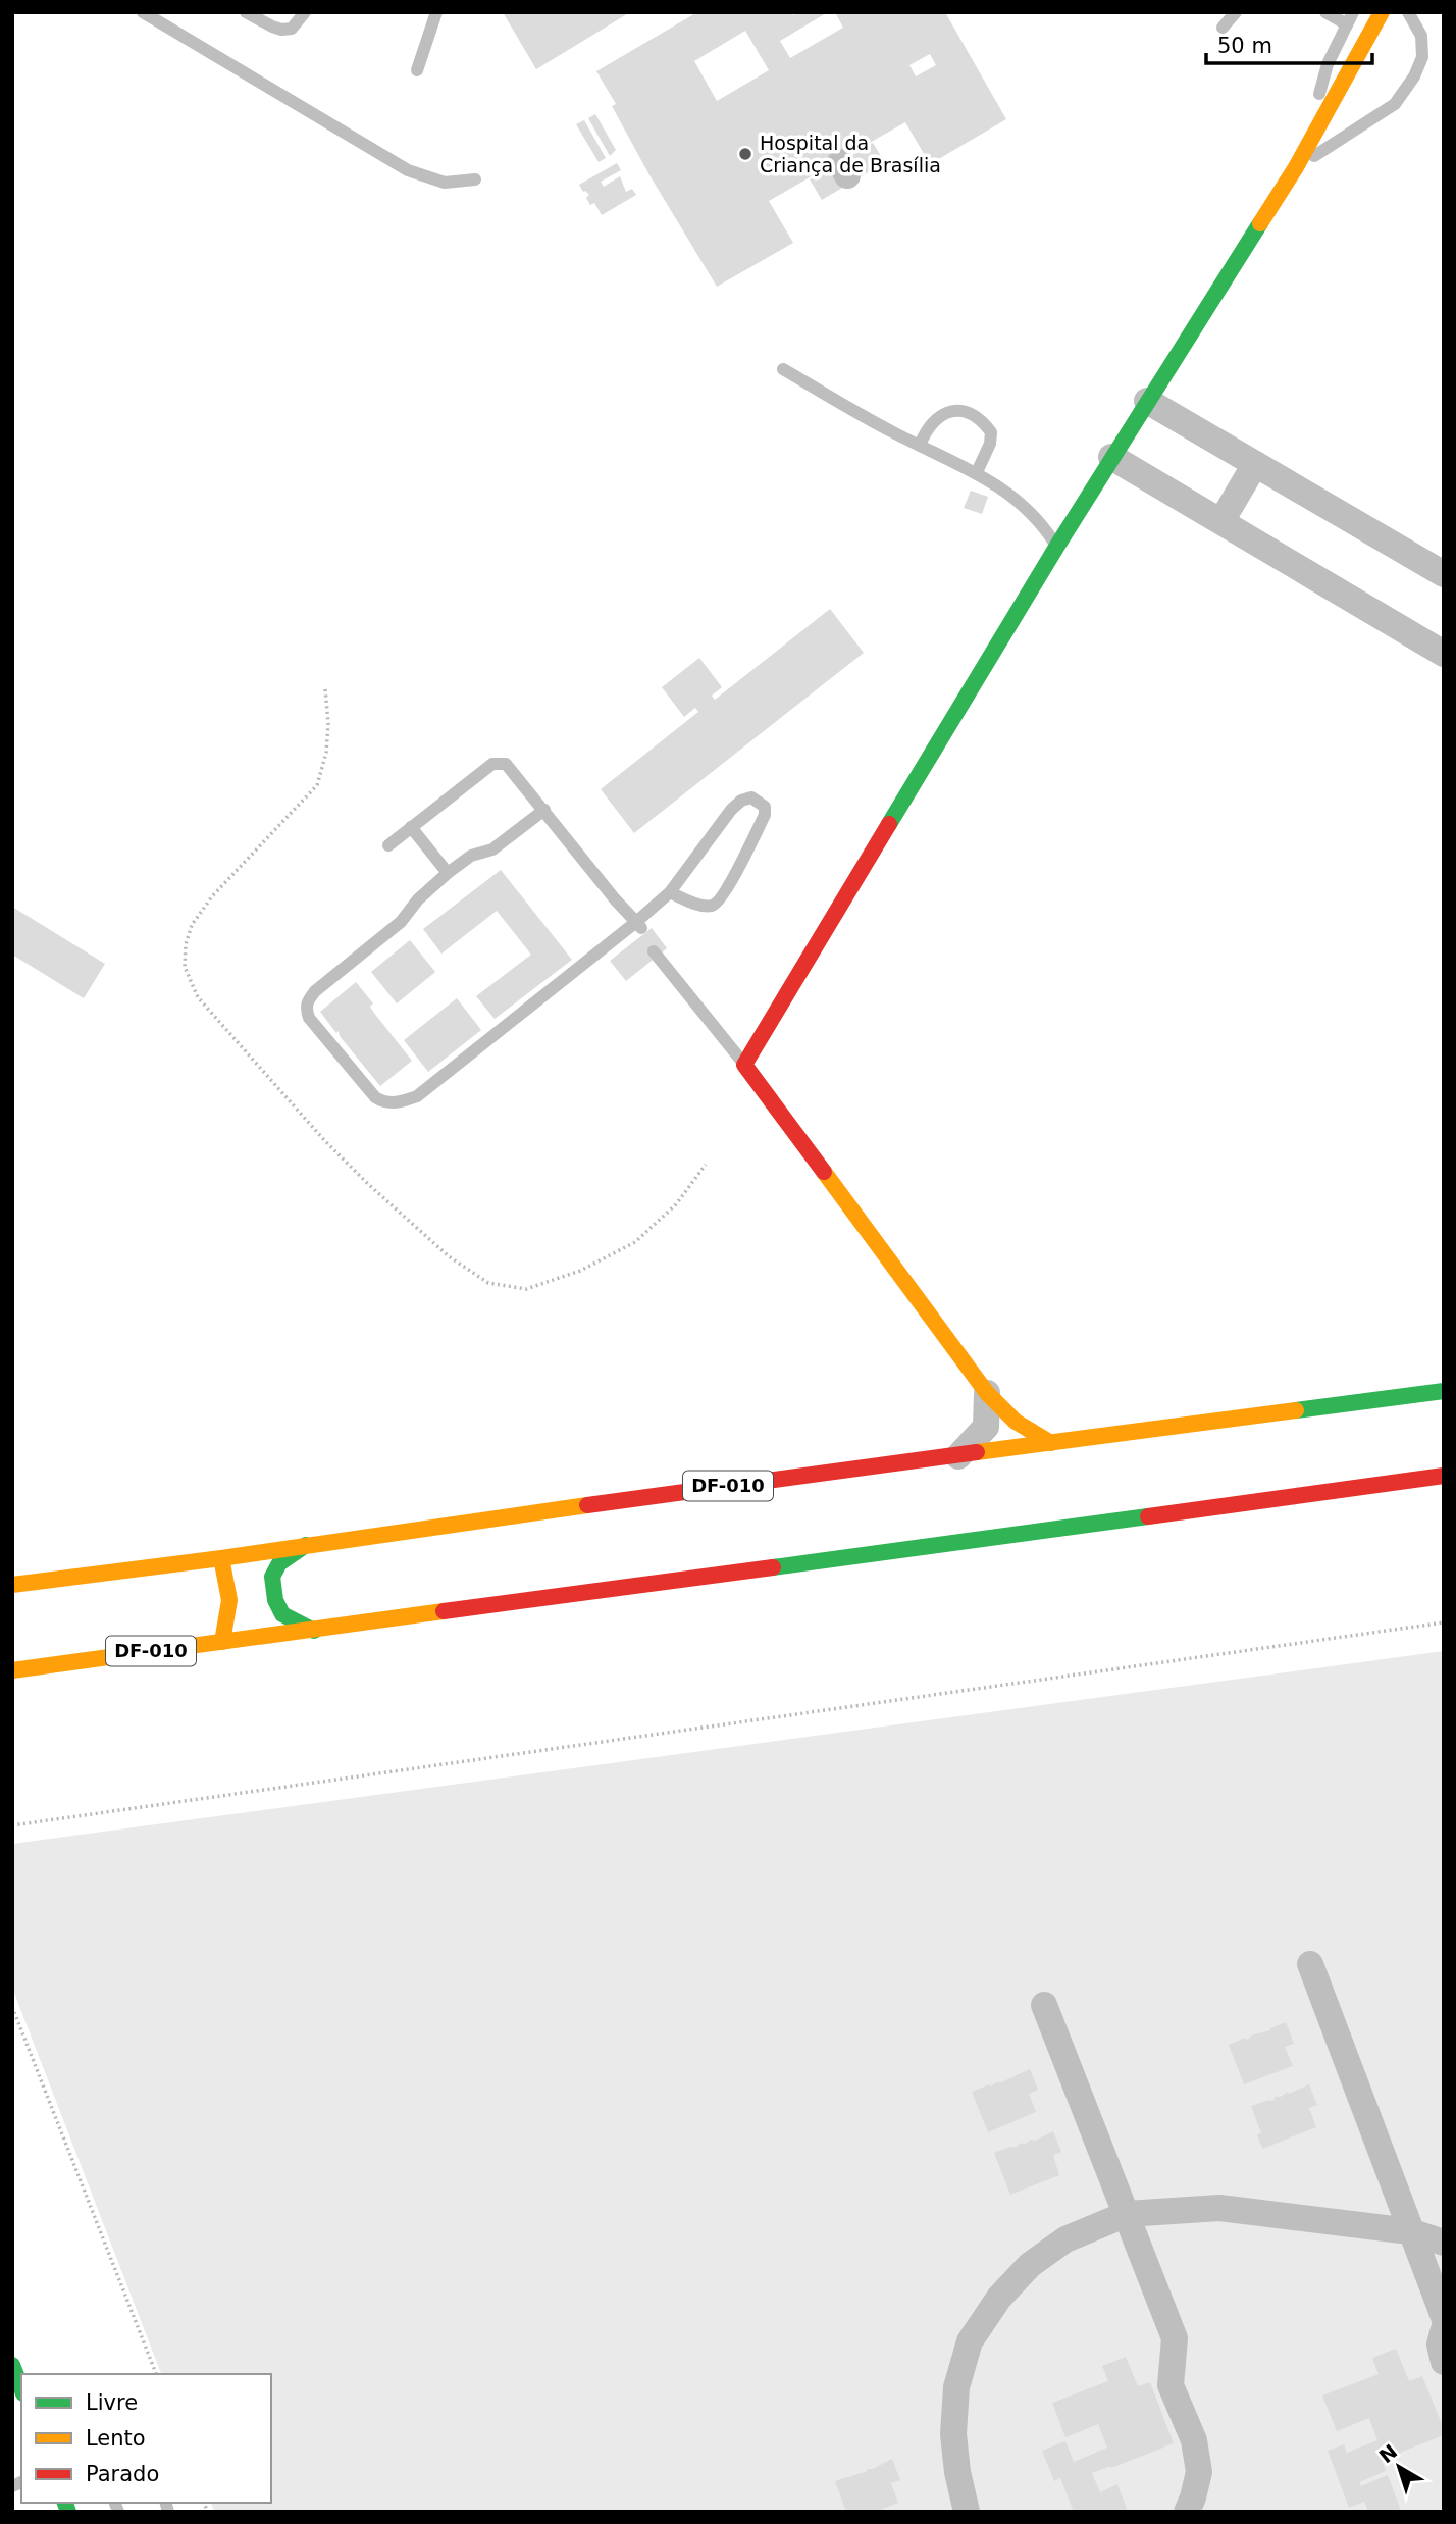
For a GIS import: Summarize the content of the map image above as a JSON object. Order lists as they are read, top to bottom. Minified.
{"streets":{"main road":["DF-010"]},"places":["Hospital da Criança de Brasília"],"legend":["Livre","Lento","Parado"],"scale_bar":"50 m","north":"top left"}
